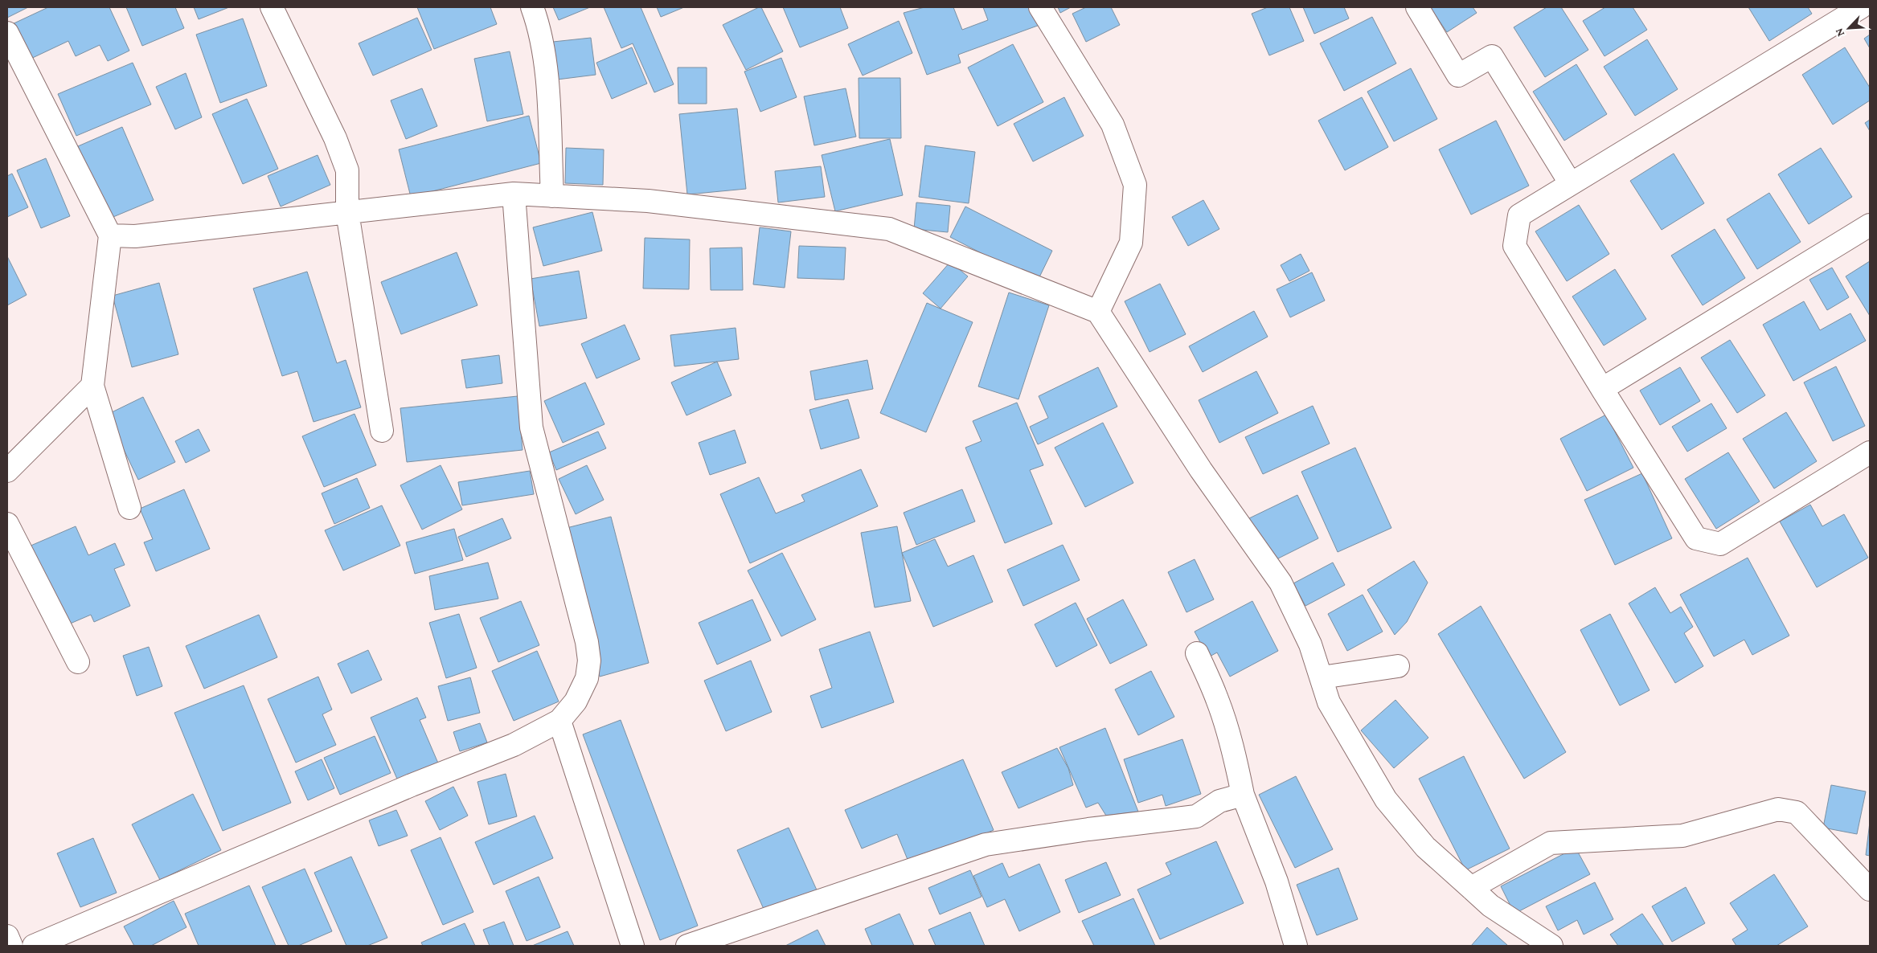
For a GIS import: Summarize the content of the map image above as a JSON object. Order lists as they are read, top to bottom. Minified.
{"north":"bottom left"}
